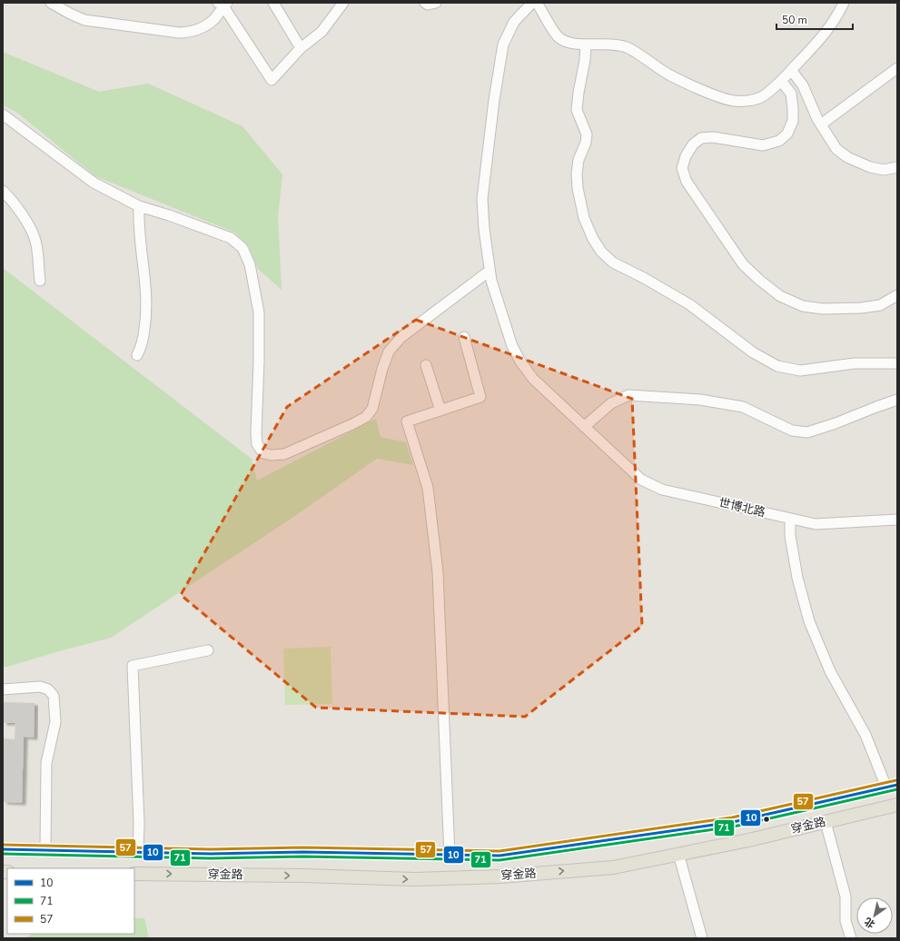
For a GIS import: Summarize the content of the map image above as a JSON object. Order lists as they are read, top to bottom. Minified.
{"streets":{"main road":["穿金路"],"street":["世博北路"]},"lines":["transit line 57","transit line 10","transit line 71"],"legend":["10","71","57"],"scale_bar":"50 m","north":"bottom left"}
